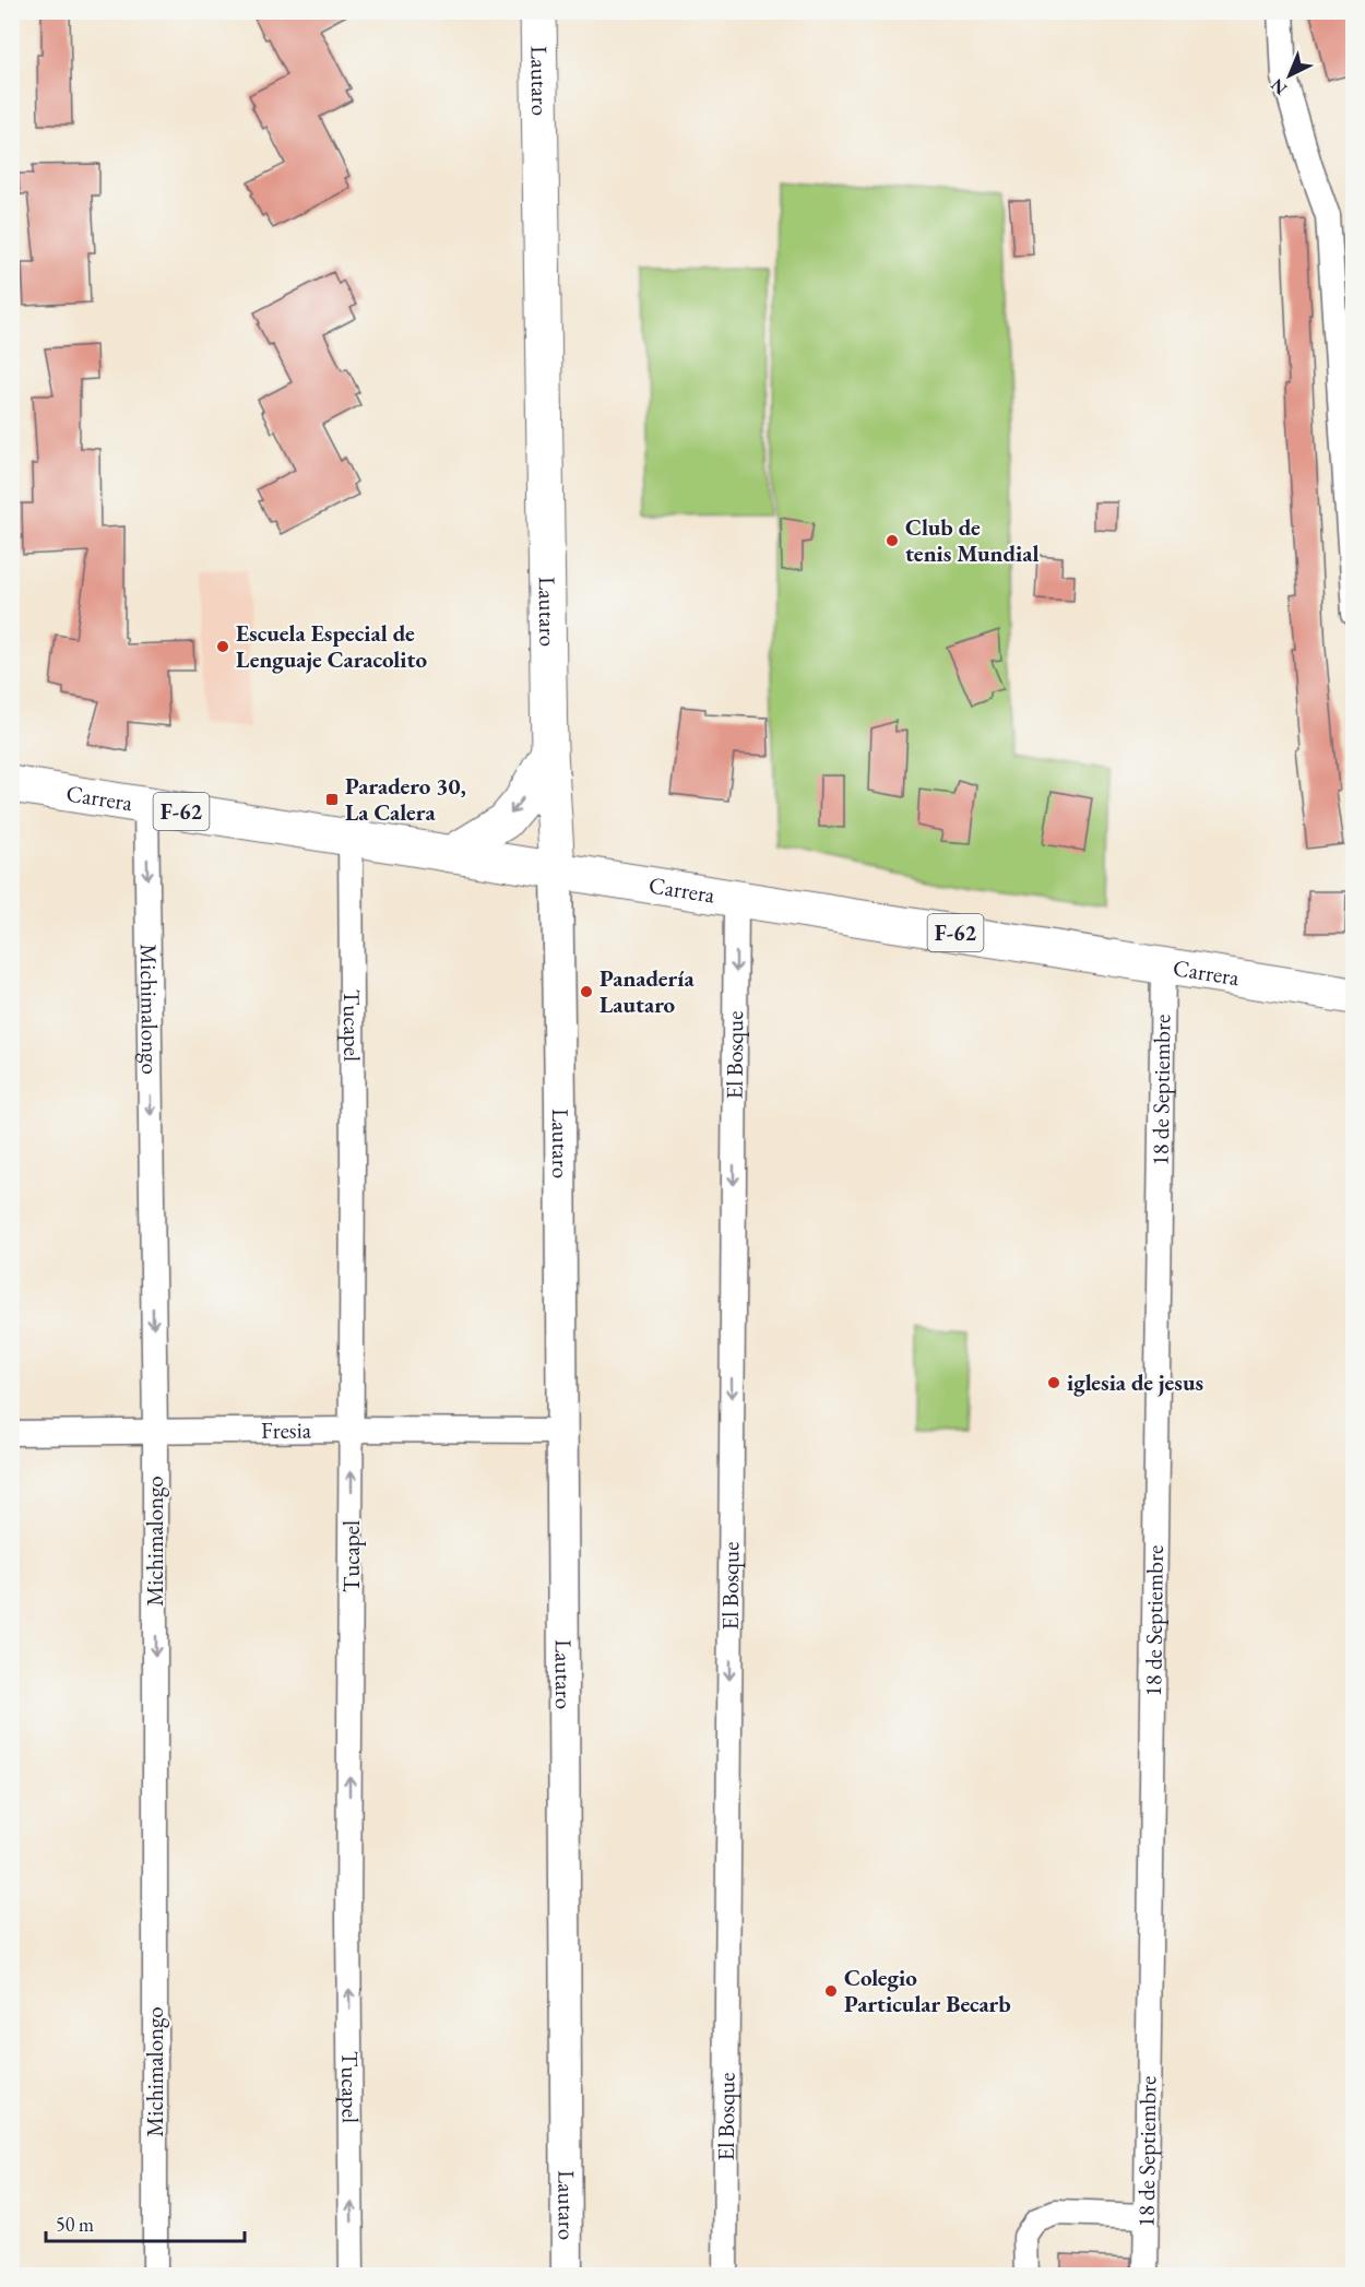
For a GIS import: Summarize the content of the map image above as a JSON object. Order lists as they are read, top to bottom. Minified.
{"streets":{"main road":["Lautaro","Carrera","F-62"],"street":["Michimalongo","Tucapel","El Bosque","18 de Septiembre","Fresia"]},"crossings":[["Lautaro","Carrera"],["Lautaro","Fresia"],["Carrera","Michimalongo"],["Carrera","Tucapel"],["Carrera","El Bosque"],["Carrera","18 de Septiembre"],["Michimalongo","Fresia"],["Tucapel","Fresia"]],"one_way":["Michimalongo","Tucapel","El Bosque"],"places":{"other":["Club de tenis Mundial","Escuela Especial de Lenguaje Caracolito","Panadería Lautaro","iglesia de jesus","Colegio Particular Becarb"],"transit":["Paradero 30, La Calera"]},"scale_bar":"50 m","north":"bottom left"}
